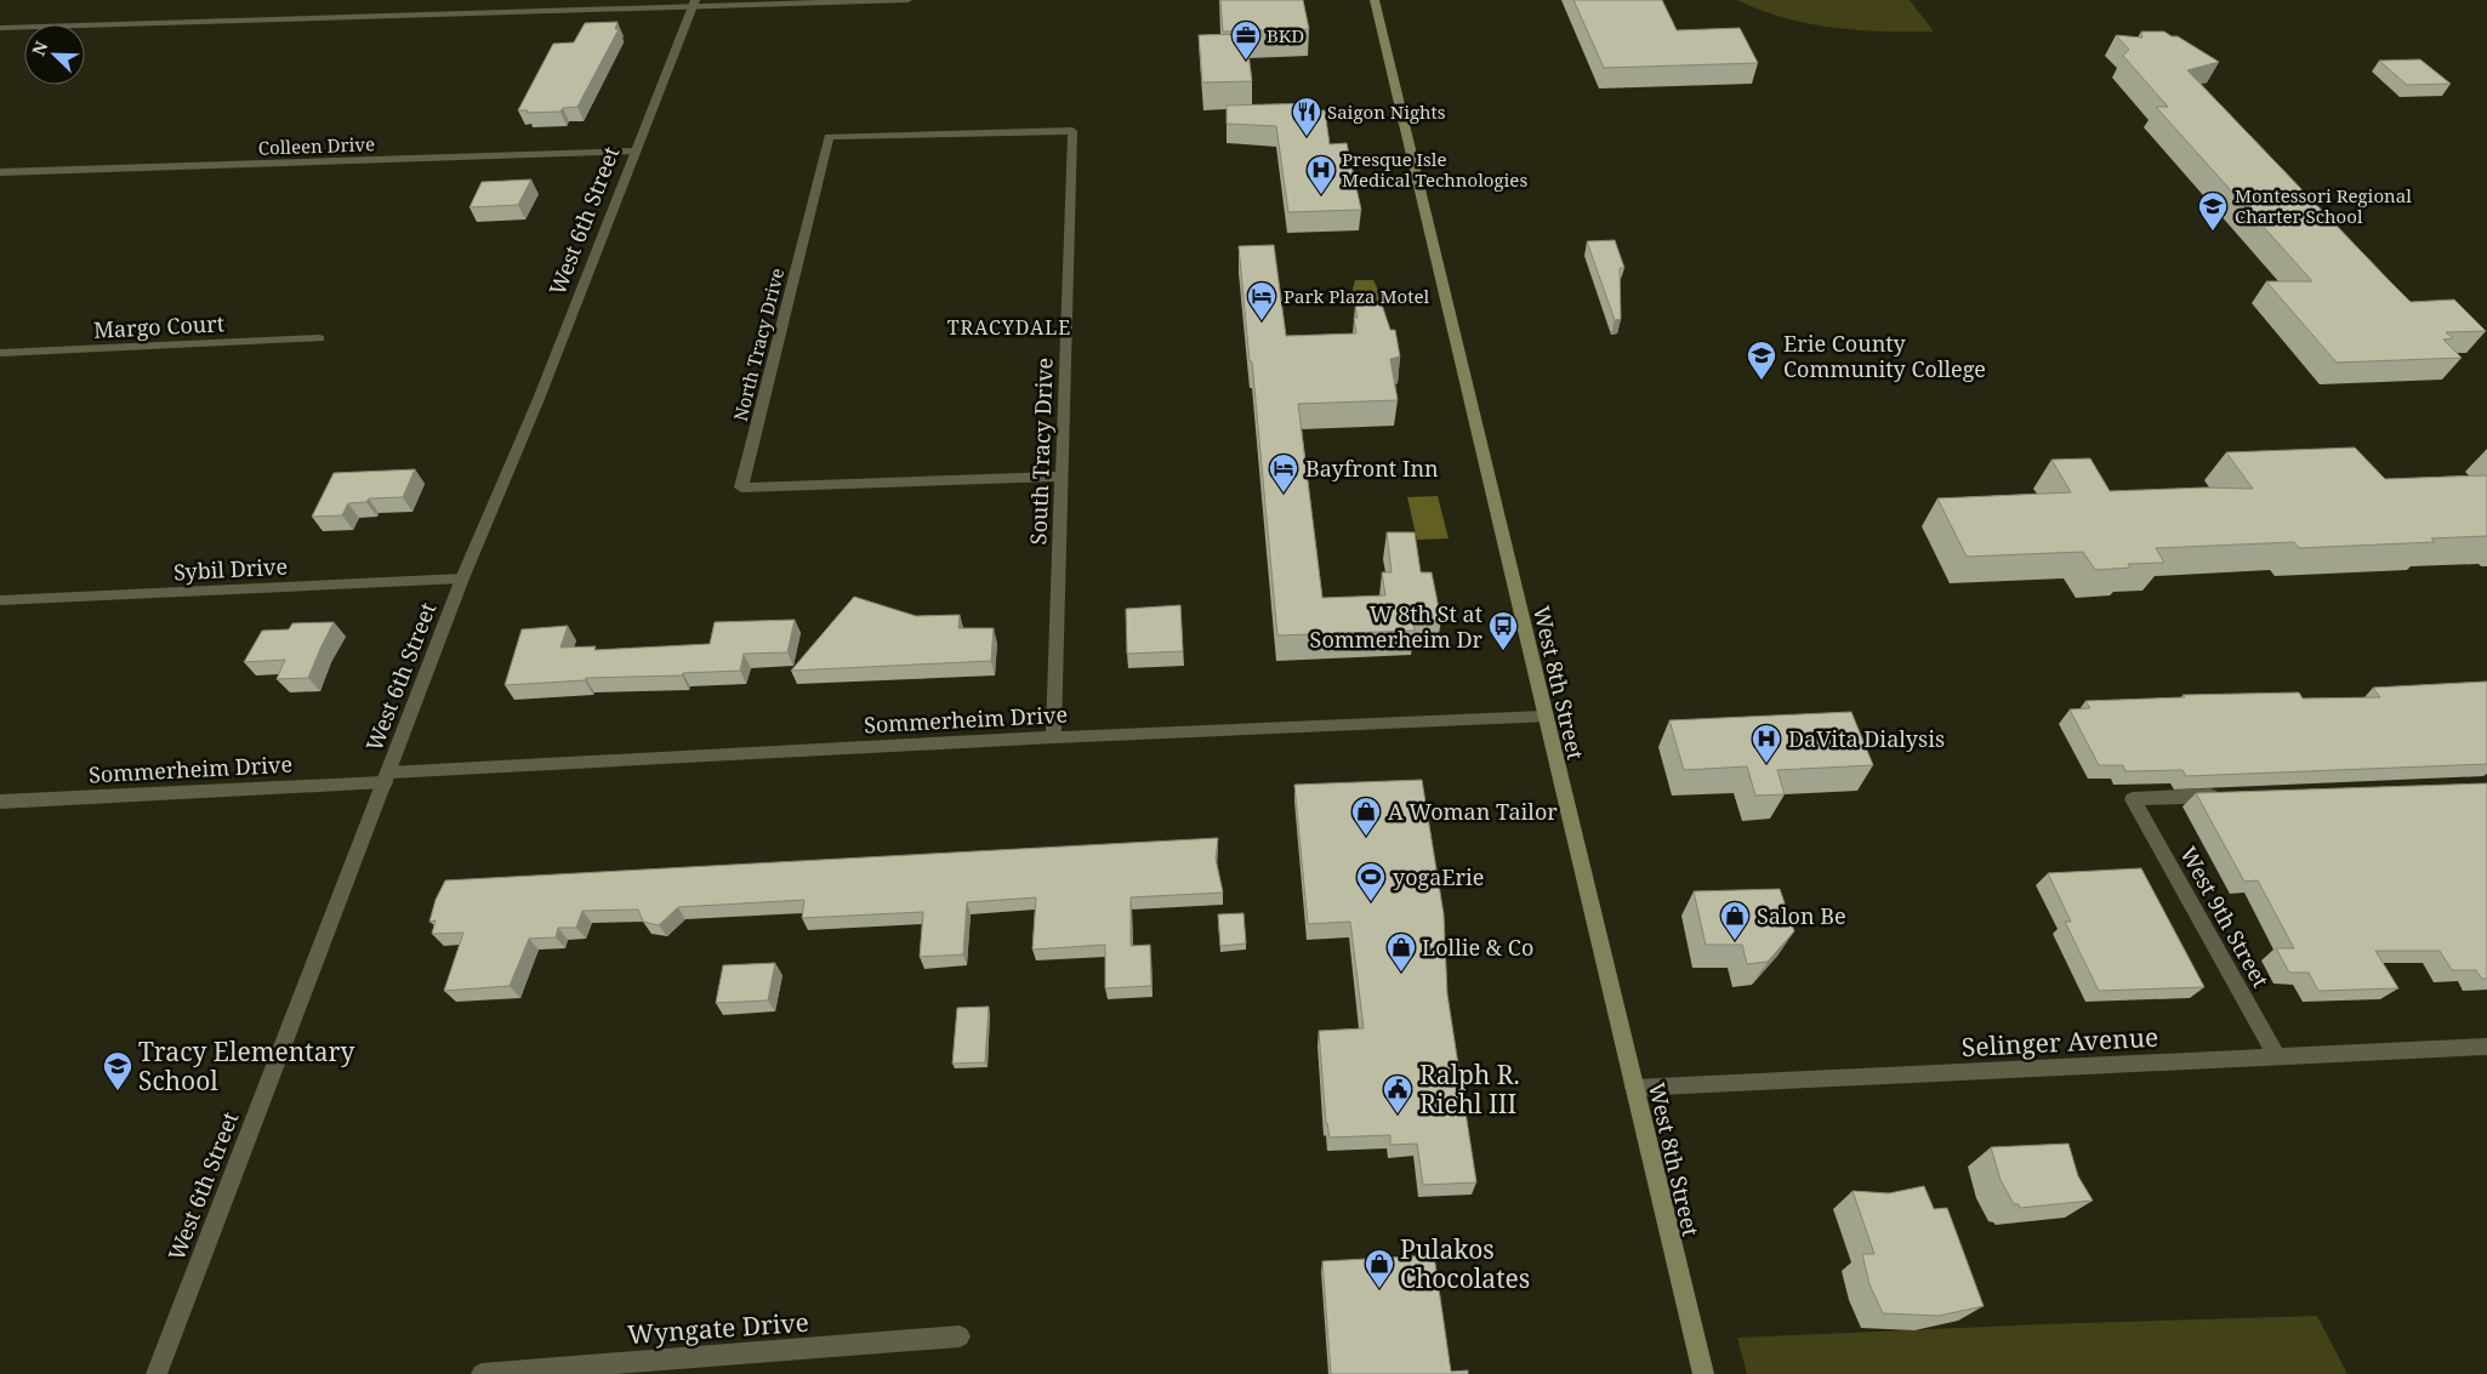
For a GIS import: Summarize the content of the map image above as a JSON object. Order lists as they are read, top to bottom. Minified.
{"streets":{"main road":["West 8th Street"],"street":["Colleen Drive","West 6th Street","Margo Court","North Tracy Drive","South Tracy Drive","Sybil Drive","Sommerheim Drive","West 9th Street","Selinger Avenue","Wyngate Drive"]},"crossings":[["Colleen Drive","West 6th Street"],["West 6th Street","Sybil Drive"],["West 6th Street","Sommerheim Drive"],["North Tracy Drive","South Tracy Drive"],["South Tracy Drive","Sommerheim Drive"],["West 8th Street","Sommerheim Drive"],["West 8th Street","Selinger Avenue"],["West 9th Street","Selinger Avenue"]],"districts":["TRACYDALE"],"places":{"office":["BKD"],"restaurant":["Saigon Nights"],"hospital":["Presque Isle Medical Technologies","DaVita Dialysis"],"school or university":["Montessori Regional Charter School","Erie County Community College","Tracy Elementary School"],"hotel":["Park Plaza Motel","Bayfront Inn"],"bus stop":["W 8th St at Sommerheim Dr"],"shop":["A Woman Tailor","Salon Be","Lollie & Co","Pulakos Chocolates"],"sports":["yogaErie"],"public building":["Ralph R. Riehl III"]},"north":"top left"}
